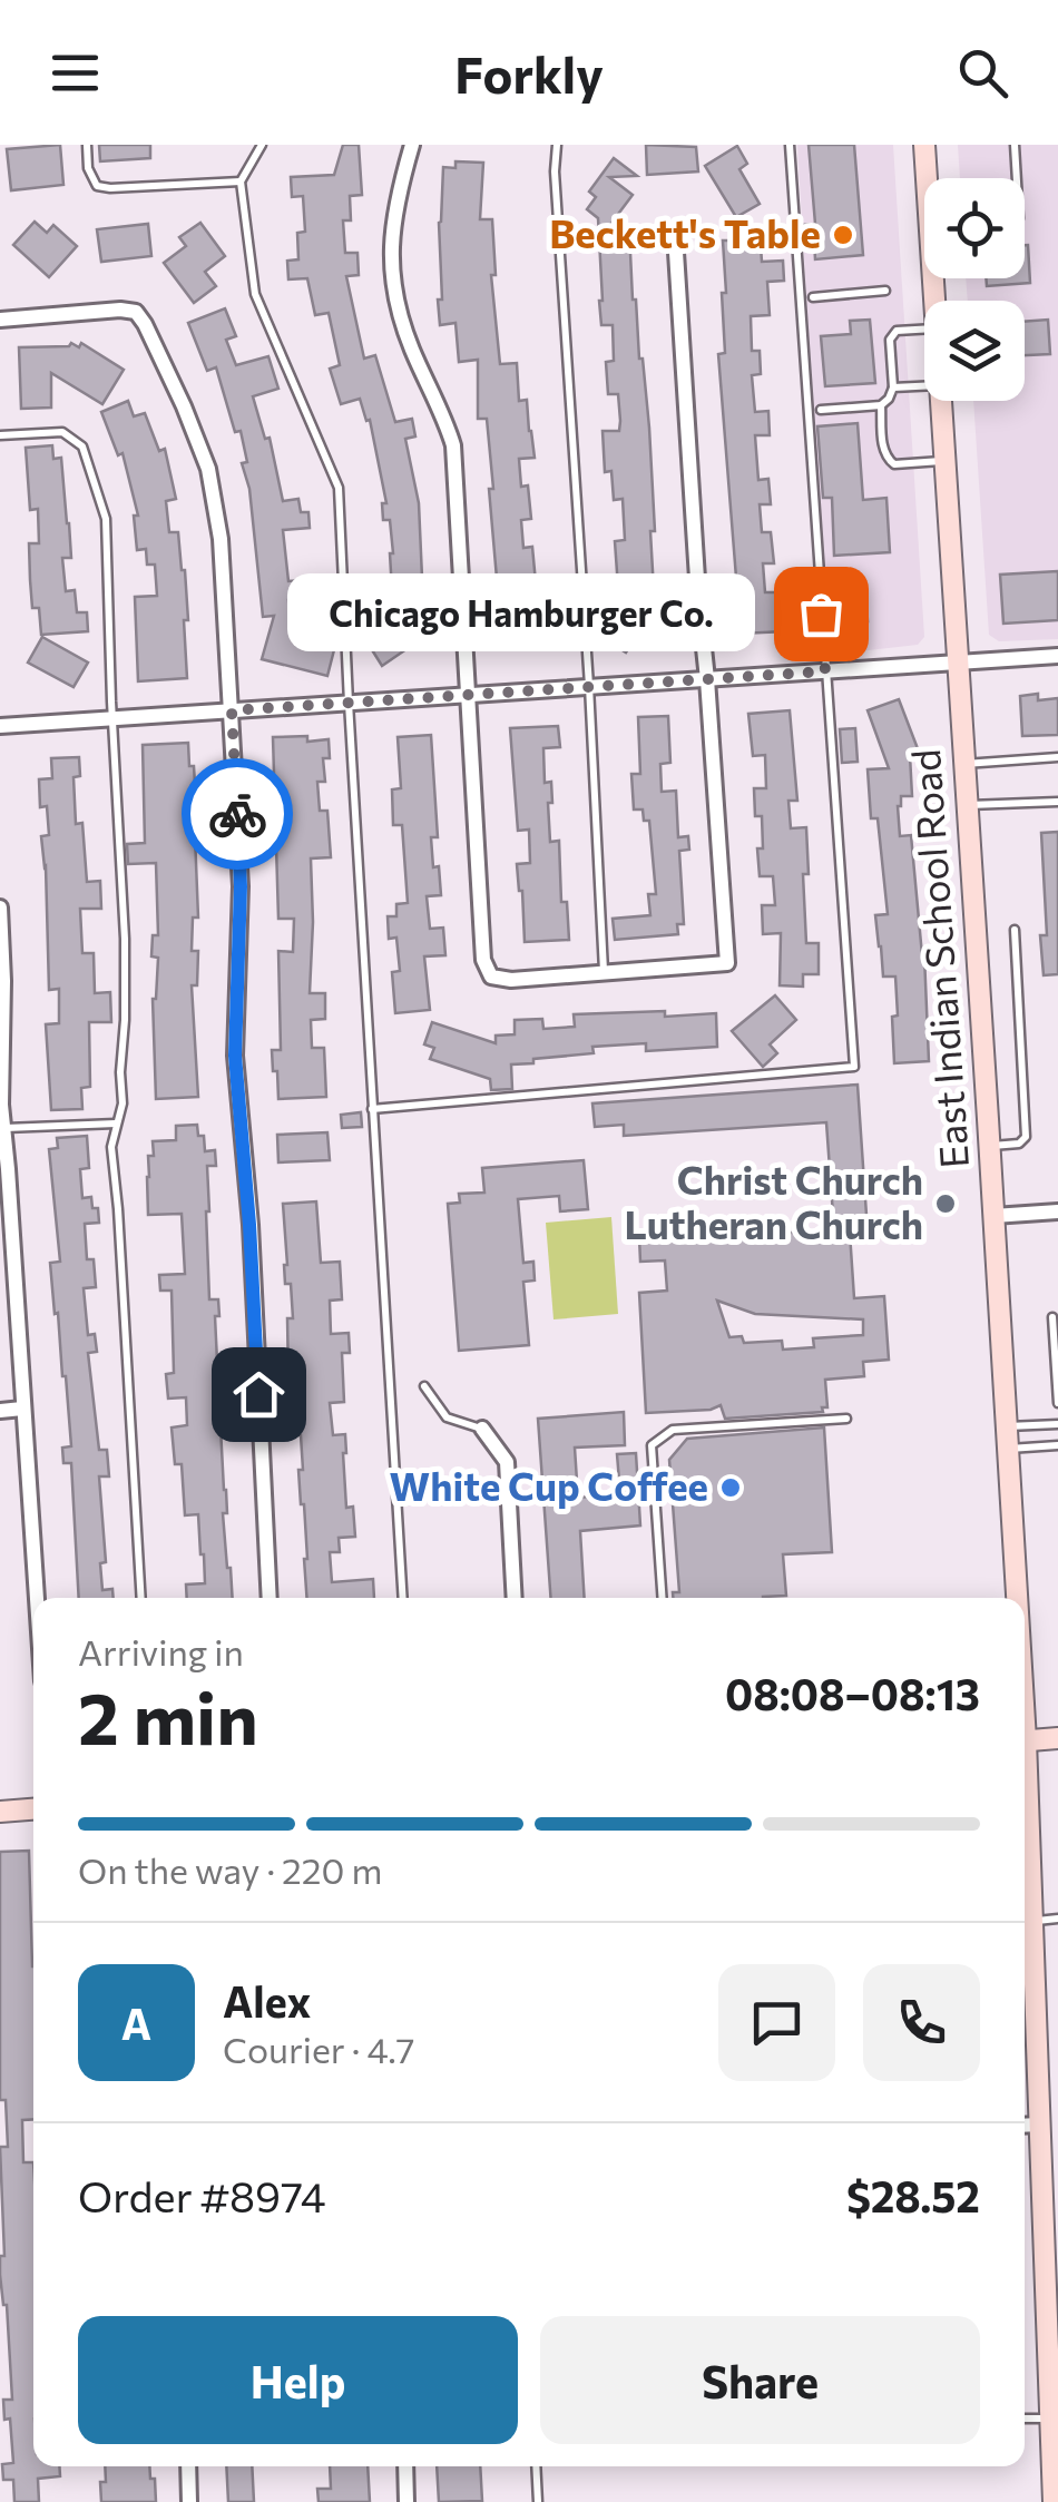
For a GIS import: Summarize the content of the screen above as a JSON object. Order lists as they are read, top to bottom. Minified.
{"streets":{"main road":["East Indian School Road"]},"places":["Beckett's Table","Chicago Hamburger Co.","Christ Church Lutheran Church","White Cup Coffee"],"page":{"header":"Forkly","bubble":"Chicago Hamburger Co.","heading":["2 min","Arriving in","08:08–08:13"],"panel":["Alex","Courier · 4.7","Order #8974","$28.52"],"bar":"On the way · 220 m","round":"A","buttons":["Help","Share"]}}
